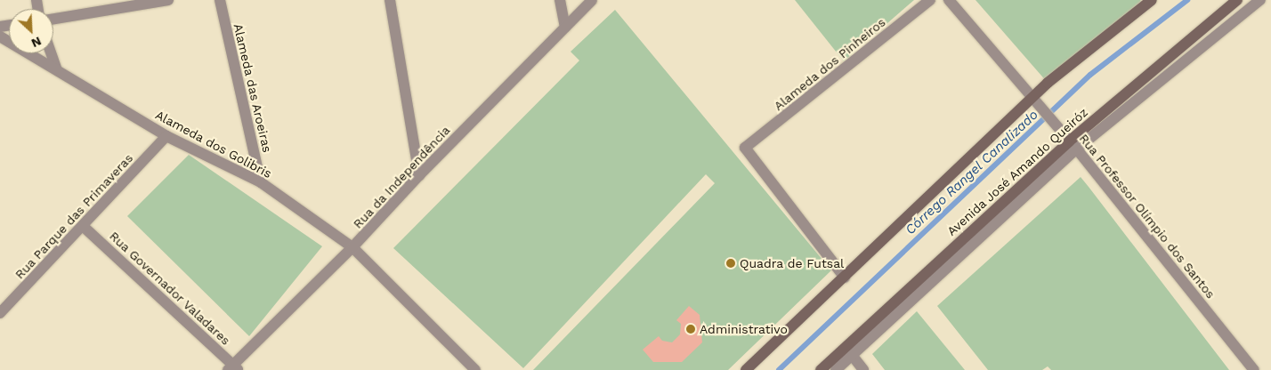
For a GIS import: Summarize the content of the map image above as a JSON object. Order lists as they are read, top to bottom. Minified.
{"streets":{"main road":["Avenida José Amando Queiróz"],"street":["Alameda dos Pinheiros","Alameda das Aroeiras","Alameda dos Golibris","Rua da Independência","Rua Parque das Primaveras","Rua Professor Olímpio dos Santos","Rua Governador Valadares"]},"crossings":[["Alameda das Aroeiras","Alameda dos Golibris"],["Alameda dos Golibris","Rua da Independência"],["Alameda dos Golibris","Rua Parque das Primaveras"],["Avenida José Amando Queiróz","Rua Professor Olímpio dos Santos"],["Rua da Independência","Rua Governador Valadares"],["Rua Parque das Primaveras","Rua Governador Valadares"]],"water":["Córrego Rangel Canalizado"],"places":["Quadra de Futsal","Administrativo"],"north":"bottom right"}
